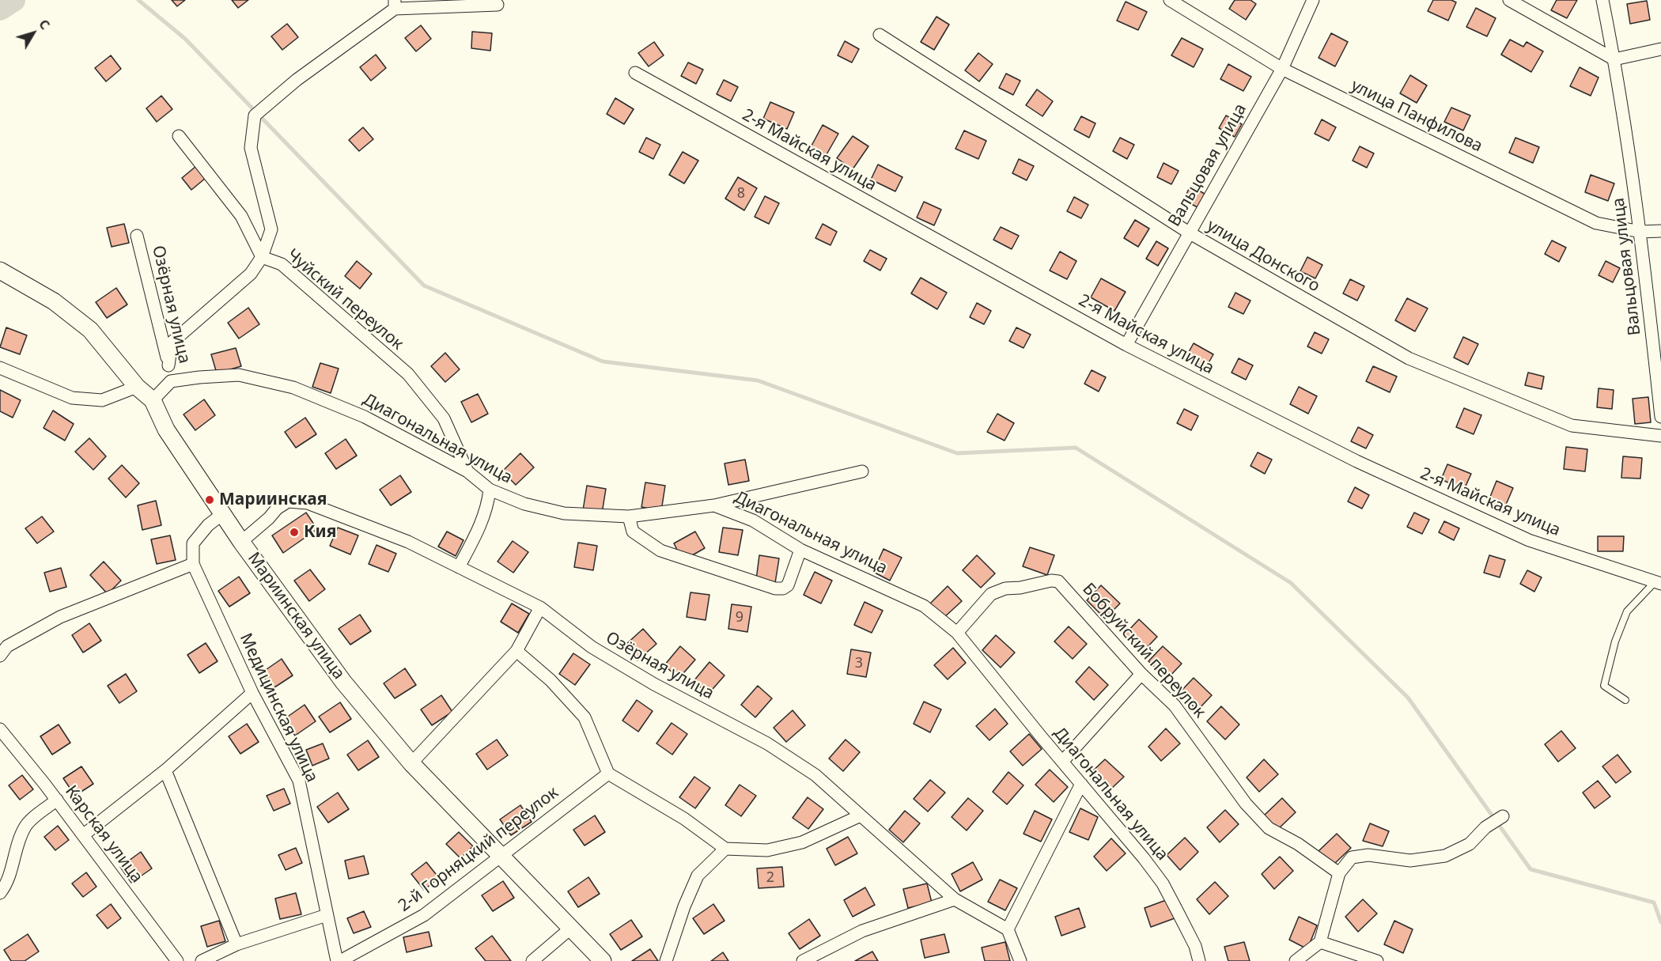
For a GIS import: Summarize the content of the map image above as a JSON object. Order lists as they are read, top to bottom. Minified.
{"streets":{"main road":["Мариинская улица"],"street":["улица Панфилова","2-я Майская улица","Вальцовая улица","улица Донского","Чуйский переулок","Озёрная улица","Диагональная улица","Бобруйский переулок","Медицинская улица","Карская улица","2-й Горняцкий переулок"]},"crossings":[["улица Панфилова","Вальцовая улица"],["2-я Майская улица","Вальцовая улица"],["Вальцовая улица","улица Донского"],["Чуйский переулок","Диагональная улица"],["Озёрная улица","Диагональная улица"],["Озёрная улица","Мариинская улица"],["Диагональная улица","Бобруйский переулок"],["Мариинская улица","Медицинская улица"],["Мариинская улица","2-й Горняцкий переулок"],["Медицинская улица","2-й Горняцкий переулок"]],"places":["Мариинская","Кия"],"house_numbers":["8","9","3","2"],"north":"top right"}
